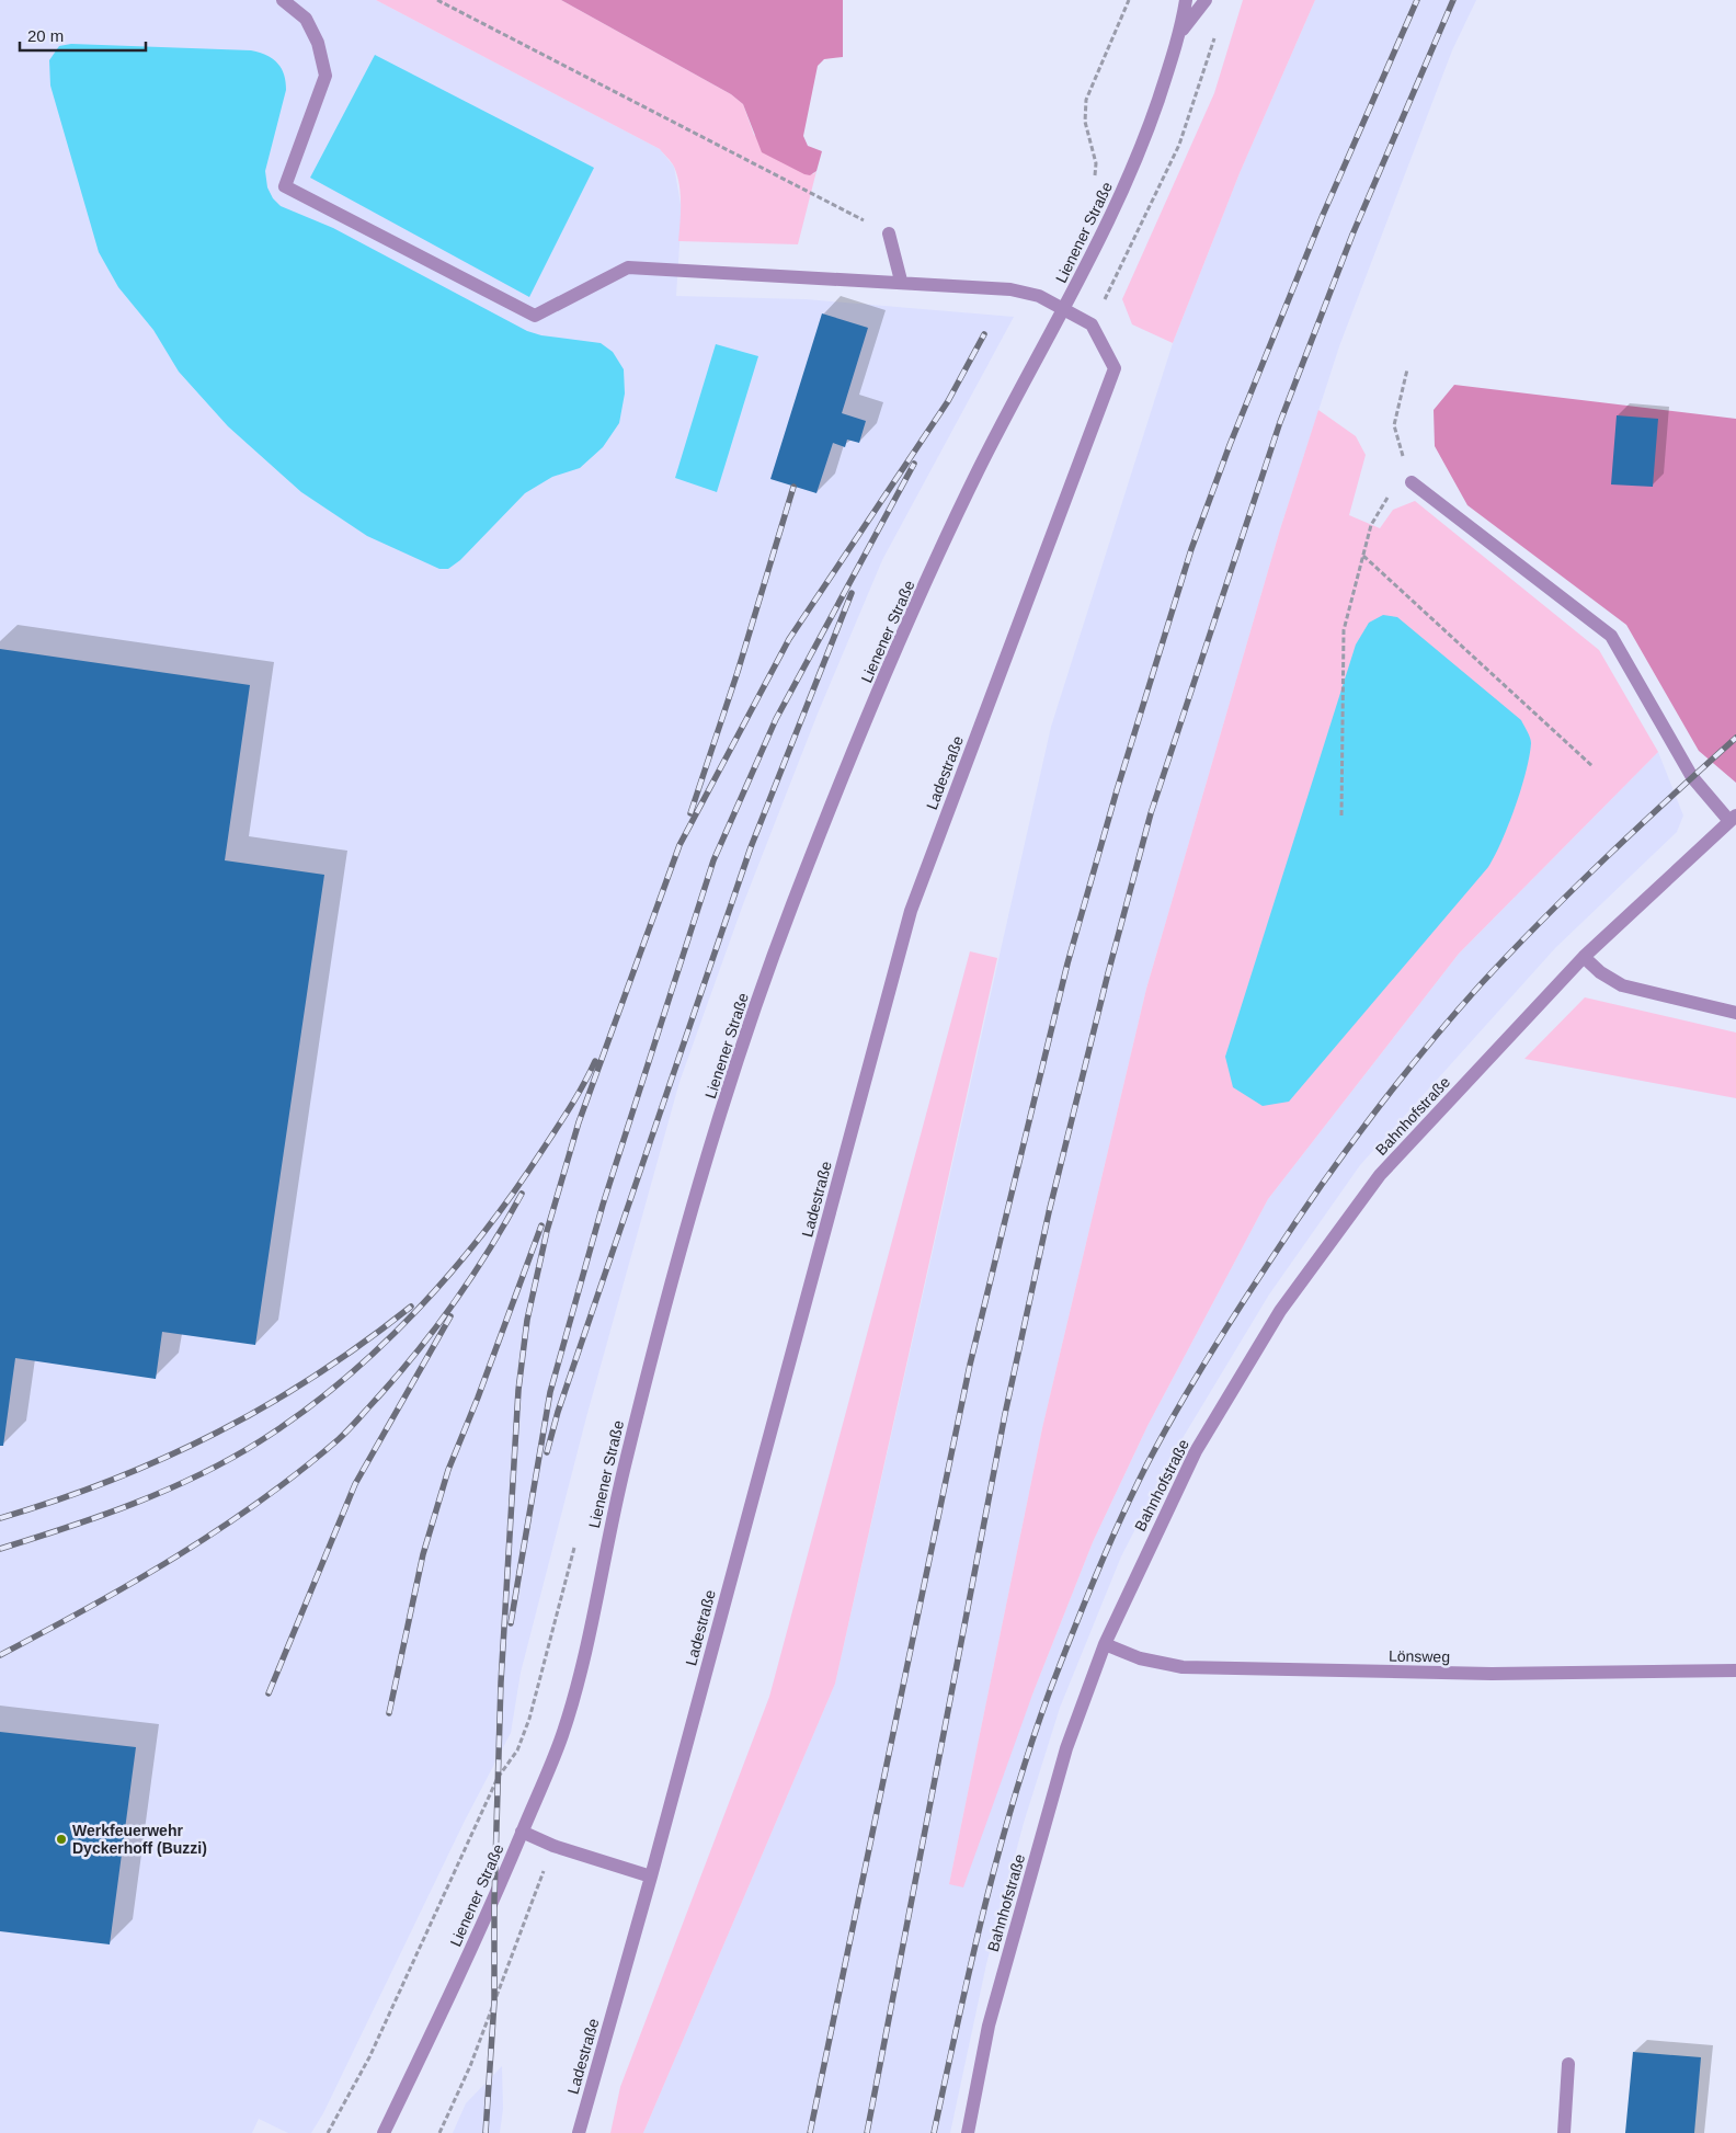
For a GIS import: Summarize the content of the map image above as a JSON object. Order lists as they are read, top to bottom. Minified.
{"streets":{"street":["Lienener Straße","Ladestraße","Bahnhofstraße","Lönsweg"]},"crossings":[["Bahnhofstraße","Lönsweg"]],"places":["Werkfeuerwehr Dyckerhoff (Buzzi)"],"scale_bar":"20 m"}
